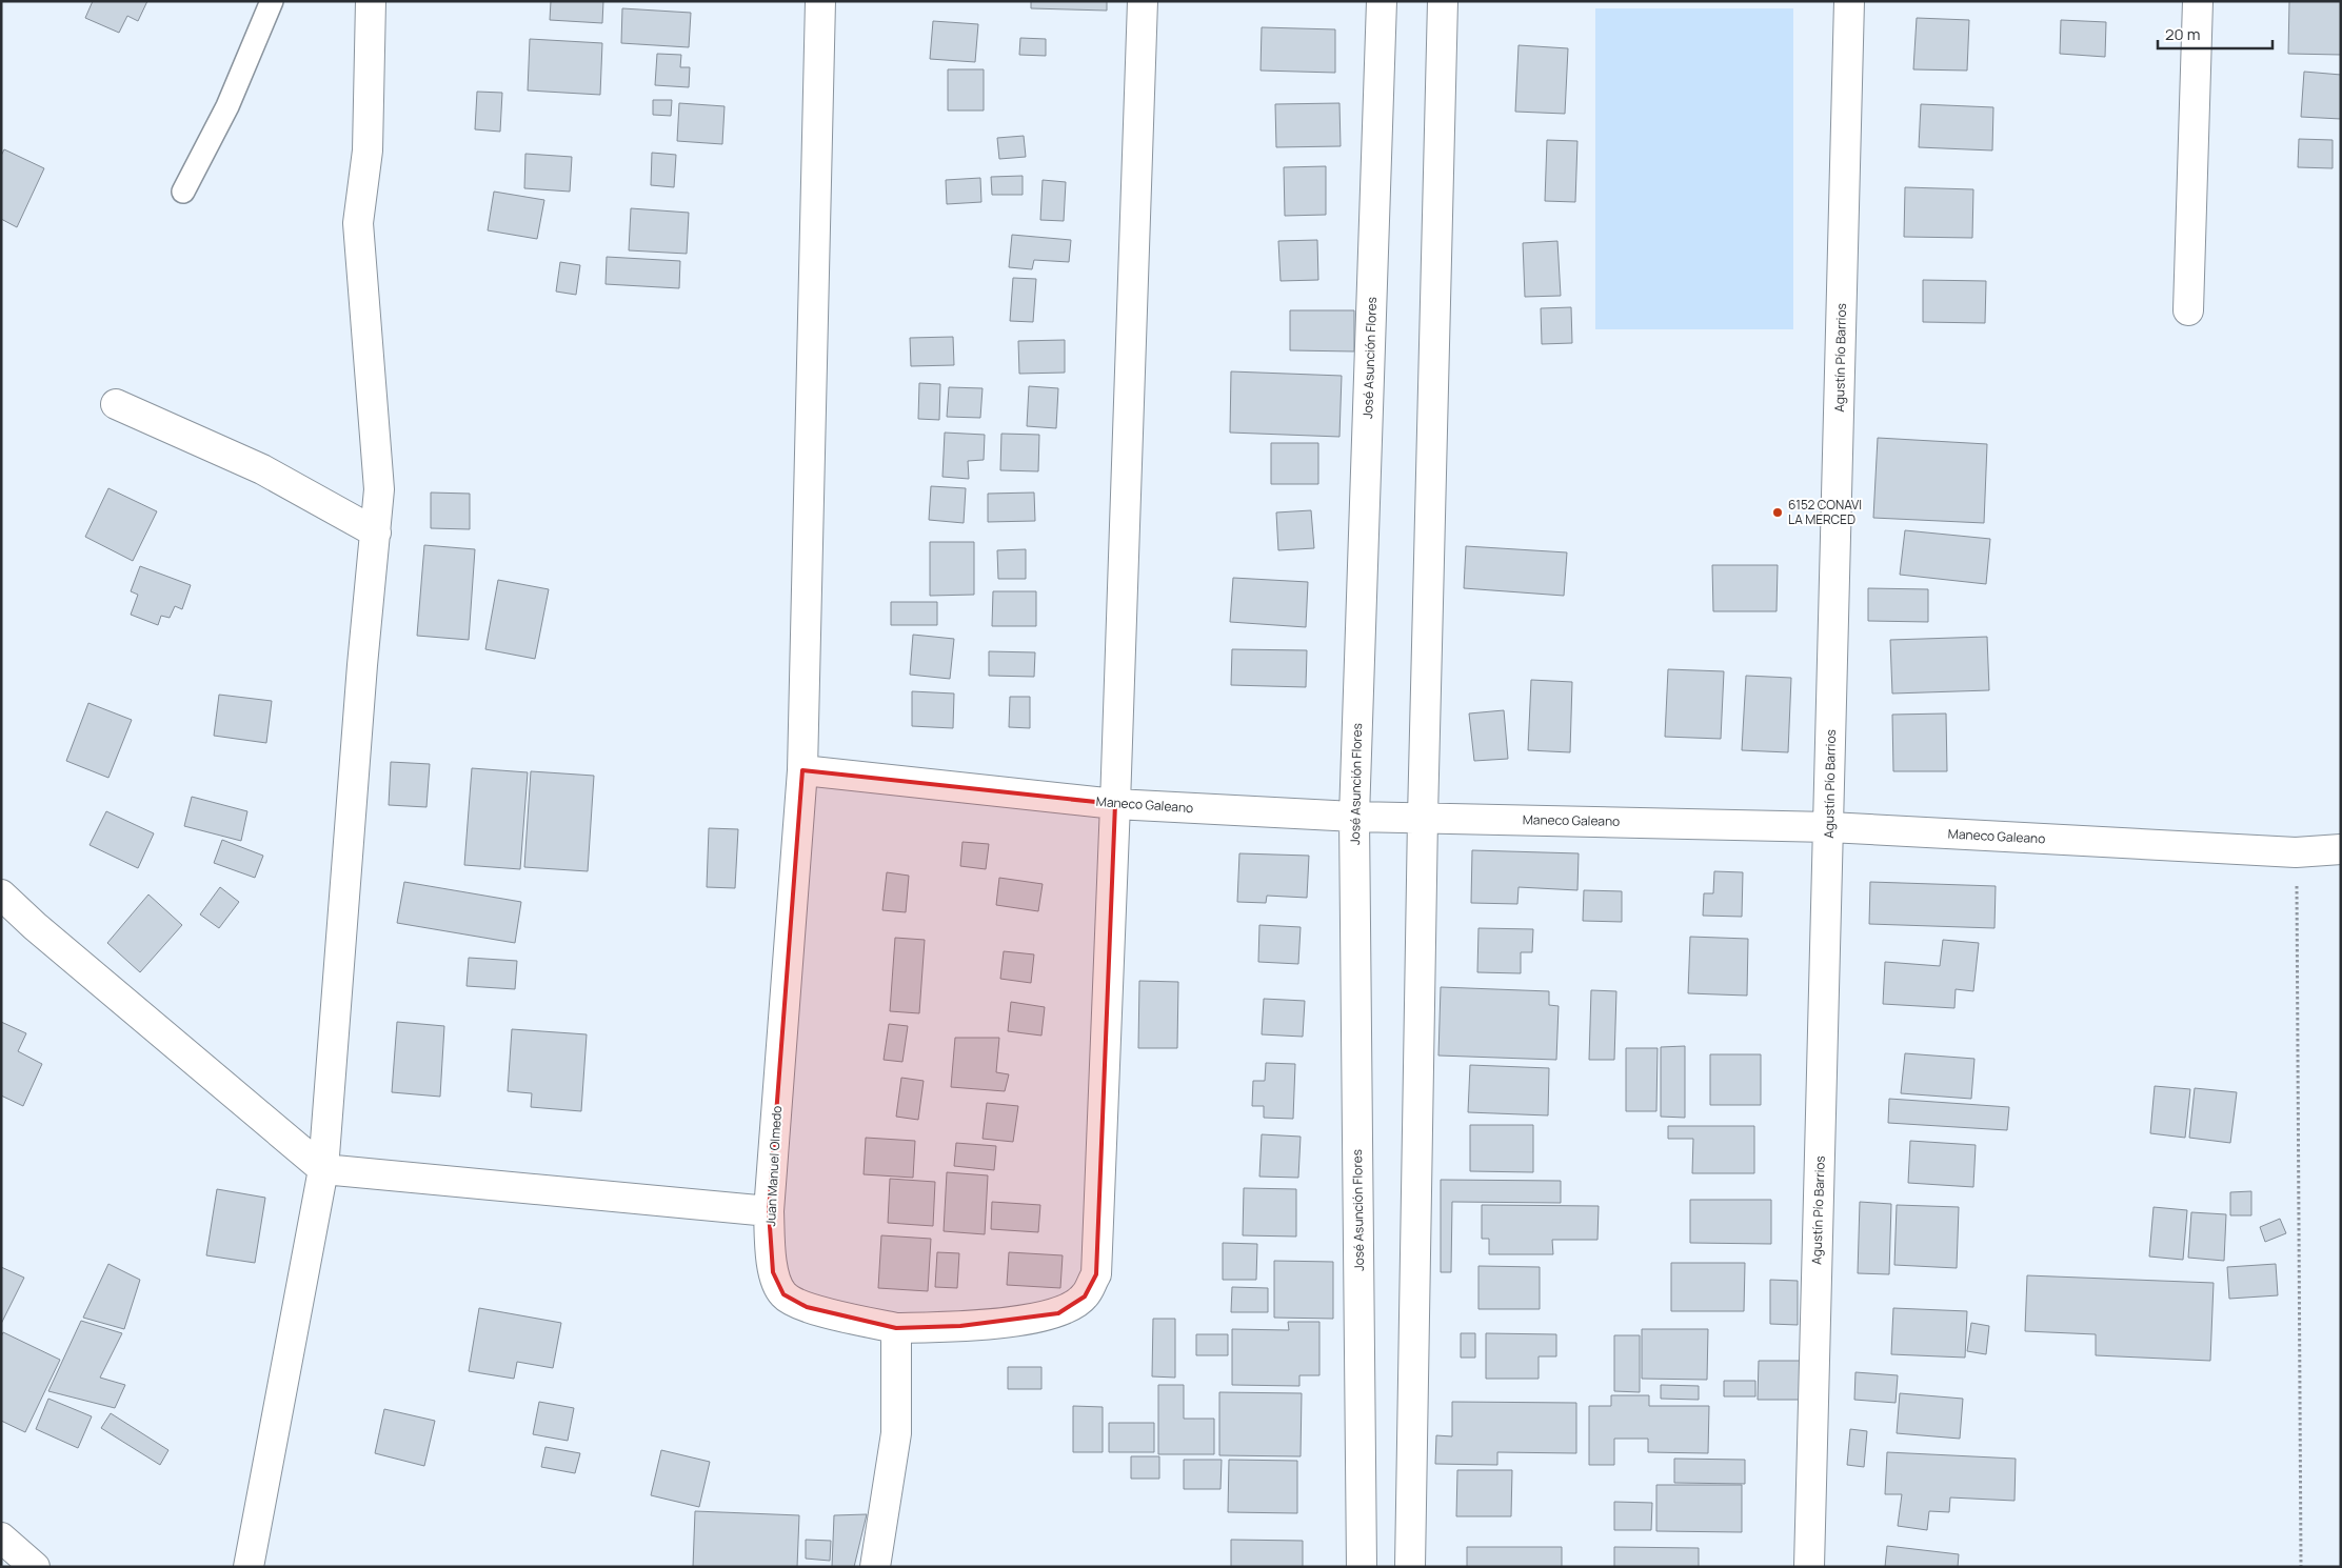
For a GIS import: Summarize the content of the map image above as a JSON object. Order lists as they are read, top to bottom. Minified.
{"streets":{"street":["José Asunción Flores","Agustín Pío Barrios","Maneco Galeano","Juan Manuel Olmedo"]},"crossings":[["José Asunción Flores","Maneco Galeano"],["Agustín Pío Barrios","Maneco Galeano"],["Maneco Galeano","Juan Manuel Olmedo"]],"places":["6152 CONAVI LA MERCED"],"scale_bar":"20 m"}
